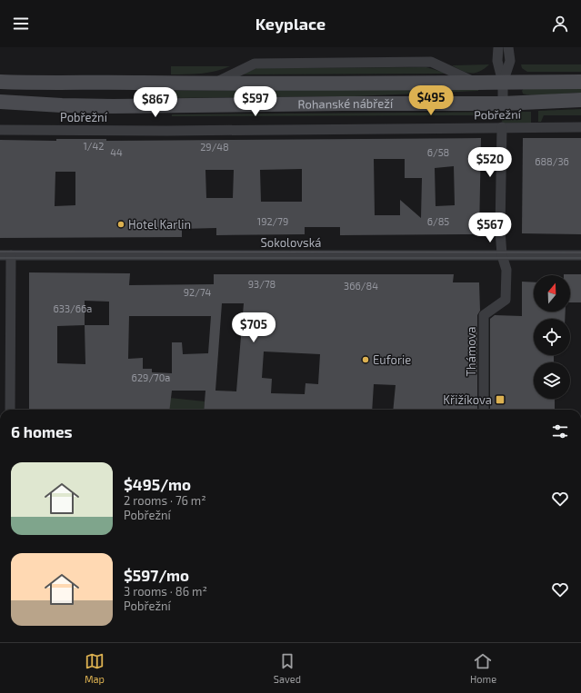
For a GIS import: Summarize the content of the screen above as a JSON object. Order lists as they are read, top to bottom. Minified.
{"streets":{"main road":["Rohanské nábřeží"],"street":["Pobřežní","Sokolovská","Thámova"]},"crossings":[["Pobřežní","Thámova"],["Sokolovská","Thámova"]],"places":{"other":["Hotel Karlin","Euforie"],"transit":["Křižíkova"]},"house_numbers":["1/42","29/48","44","6/58","688/36","192/79","6/85","93/78","366/84","92/74","633/66a","629/70a"],"north":"top","page":{"header":"Keyplace","price":["$495","$597","$867","$520","$567","$705"],"heading":"6 homes","list":[{"name":"$495/mo","note":"2 rooms · 76 m² · Pobřežní"},{"name":"$597/mo","note":"3 rooms · 86 m² · Pobřežní"}],"tabs":["Map","Saved","Home"]}}
